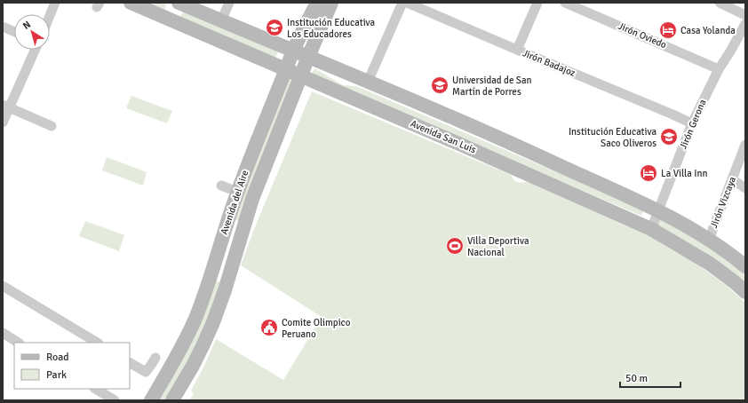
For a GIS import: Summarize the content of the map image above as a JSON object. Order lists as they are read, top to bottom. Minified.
{"streets":{"main road":["Avenida San Luis","Avenida del Aire"],"street":["Jirón Oviedo","Jirón Badajoz","Jirón Gerona","Jirón Vizcaya"]},"crossings":[["Jirón Oviedo","Jirón Gerona"],["Jirón Badajoz","Jirón Gerona"],["Jirón Gerona","Avenida San Luis"],["Avenida San Luis","Avenida del Aire"]],"places":{"school or university":["Institución Educativa Los Educadores","Universidad de San Martín de Porres","Institución Educativa Saco Oliveros"],"hotel":["Casa Yolanda","La Villa Inn"],"sports":["Villa Deportiva Nacional"],"public building":["Comite Olimpico Peruano"]},"legend":["Road","Park"],"scale_bar":"50 m","north":"top left"}
